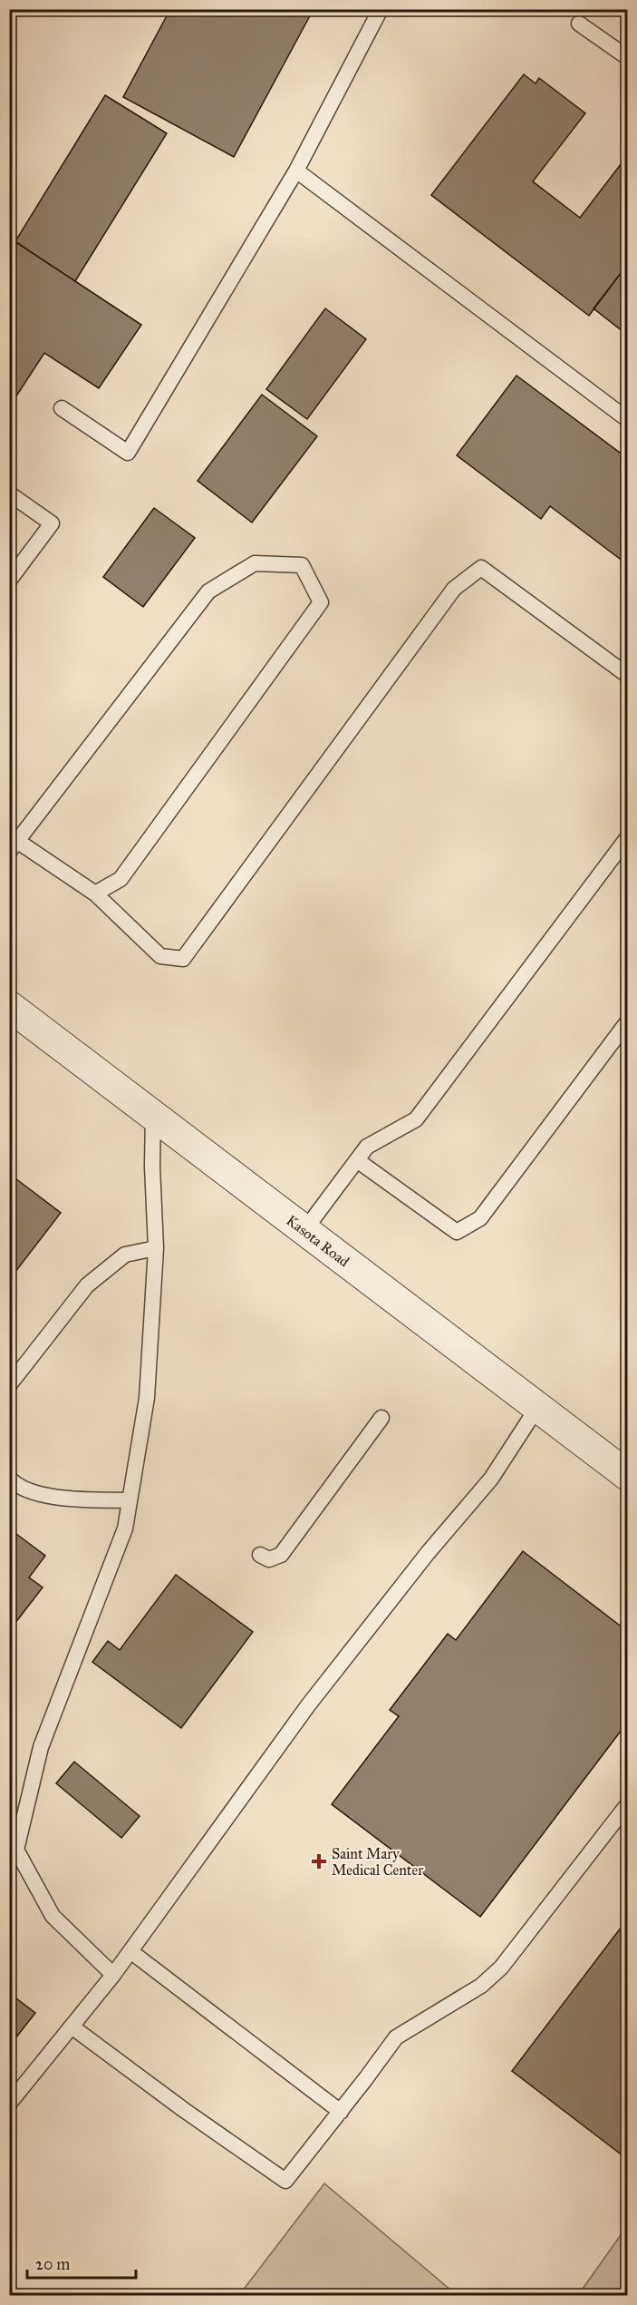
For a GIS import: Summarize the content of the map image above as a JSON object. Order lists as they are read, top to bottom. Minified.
{"streets":{"street":["Kasota Road"]},"places":{"health":["Saint Mary Medical Center"]},"scale_bar":"20 m"}
